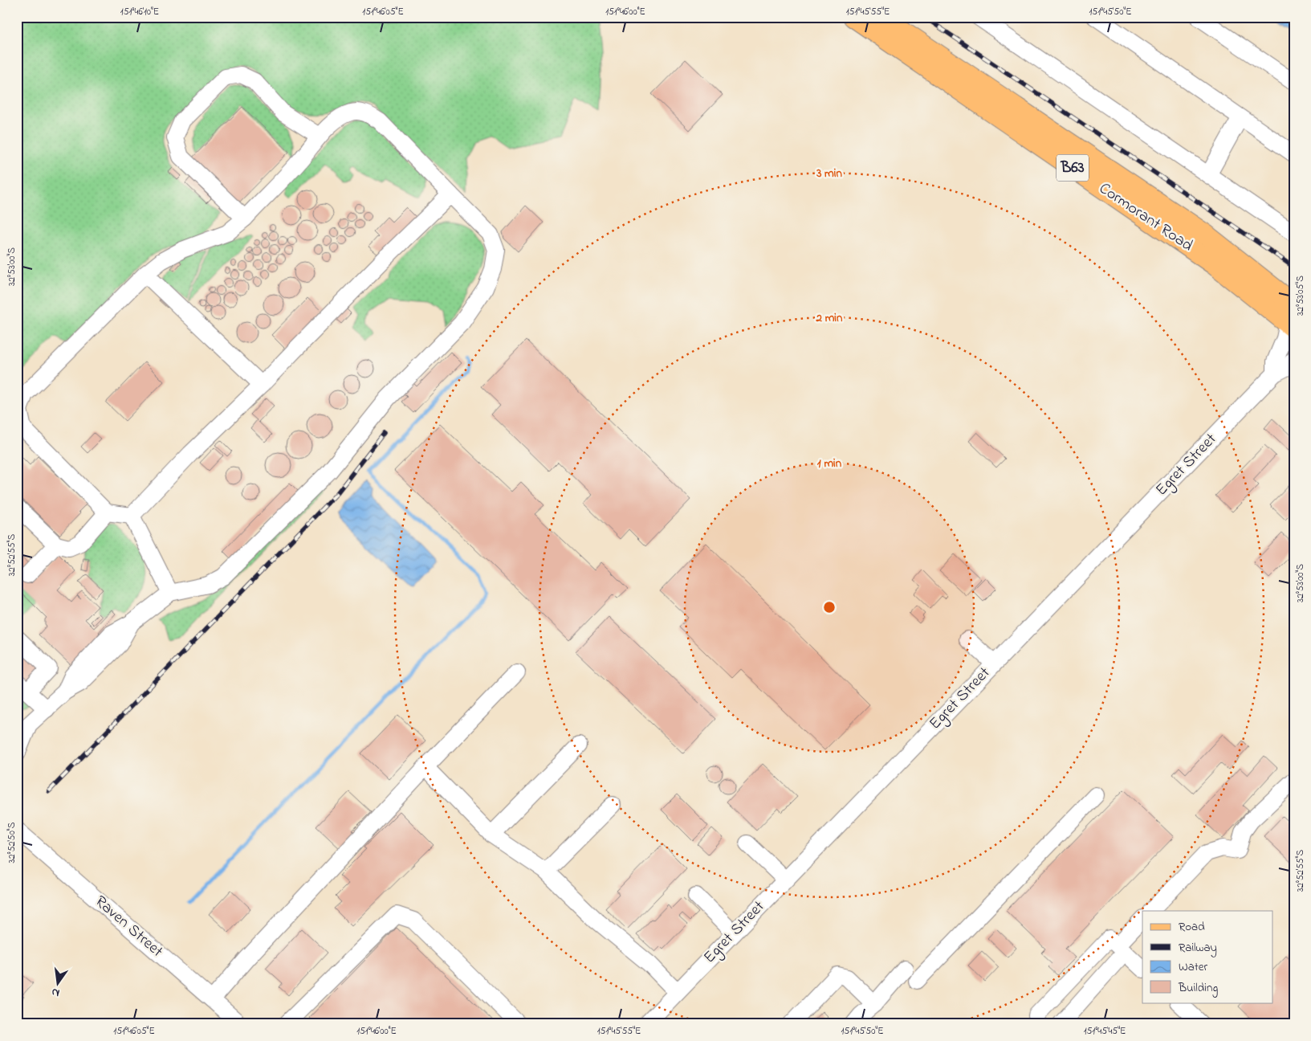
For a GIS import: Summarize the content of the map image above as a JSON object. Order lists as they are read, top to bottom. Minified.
{"streets":{"main road":["B63","Cormorant Road"],"street":["Egret Street","Raven Street"]},"legend":["Road","Railway","Water","Building"],"north":"bottom","coordinates":["151°46'10\"E","151°46'05\"E","151°46'00\"E","151°45'55\"E","151°45'50\"E","32°53'00\"S","32°53'05\"S","32°52'55\"S","32°52'50\"S","151°45'45\"E"],"rings":["3 min","2 min","1 min"]}
